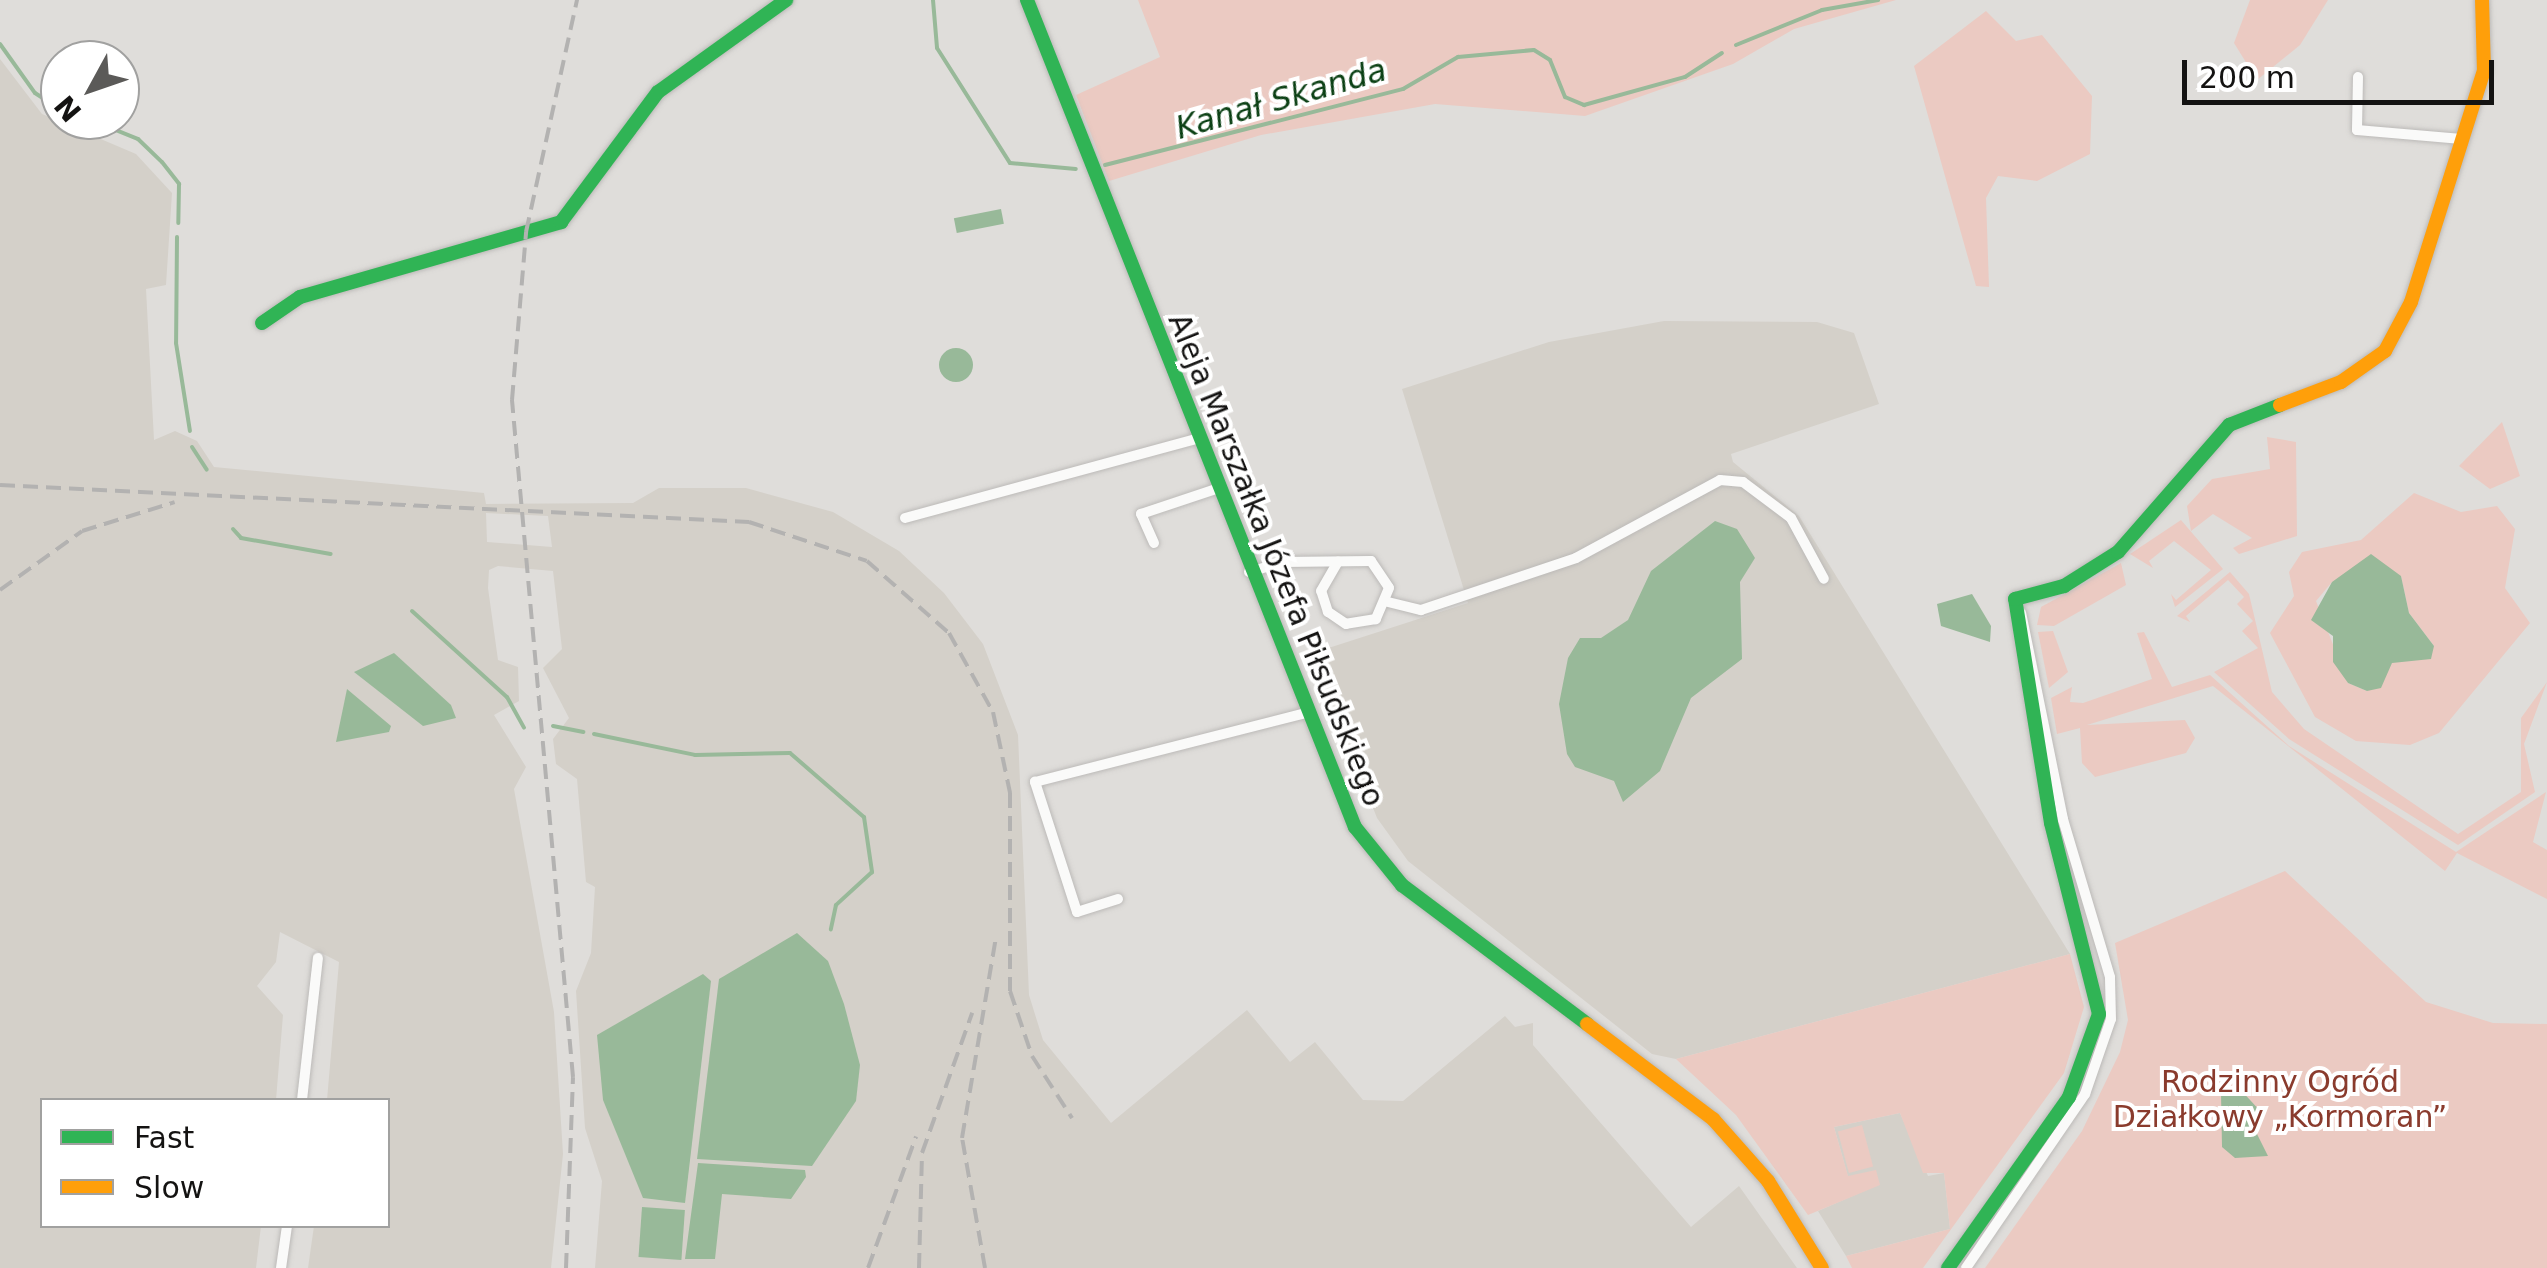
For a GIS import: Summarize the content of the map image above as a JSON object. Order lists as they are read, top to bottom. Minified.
{"streets":{"street":["Aleja Marszałka Józefa Piłsudskiego"]},"water":["Kanał Skanda"],"parks":["Rodzinny Ogród Działkowy „Kormoran”"],"legend":["Fast","Slow"],"scale_bar":"200 m","north":"bottom left"}
